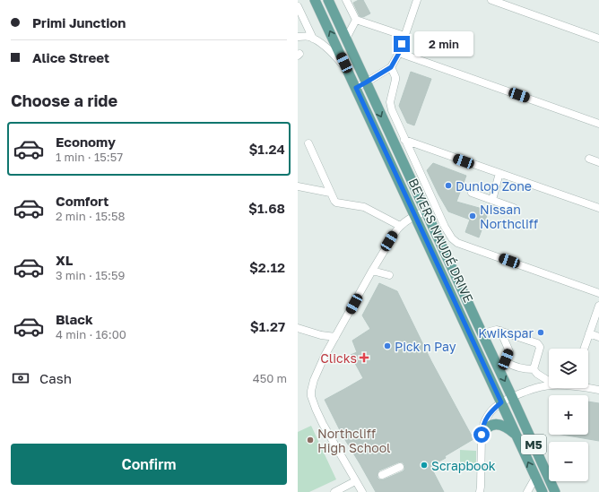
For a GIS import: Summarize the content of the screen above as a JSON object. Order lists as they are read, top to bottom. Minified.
{"streets":{"main road":["BEYERS NAUDÉ DRIVE","M5"]},"places":{"other":["Dunlop Zone","Nissan Northcliff","Kwikspar","Pick n Pay","Northcliff High School","Scrapbook"],"health":["Clicks"]},"page":{"banner":["Primi Junction","Alice Street"],"bubble":"2 min","heading":"Choose a ride","list":[{"name":"Economy","note":"1 min · 15:57","value":"$1.24"},{"name":"Comfort","note":"2 min · 15:58","value":"$1.68"},{"name":"XL","note":"3 min · 15:59","value":"$2.12"},{"name":"Black","note":"4 min · 16:00","value":"$1.27"}],"map_buttons":["+","−"],"pay":["Cash","450 m"],"buttons":"Confirm"}}
